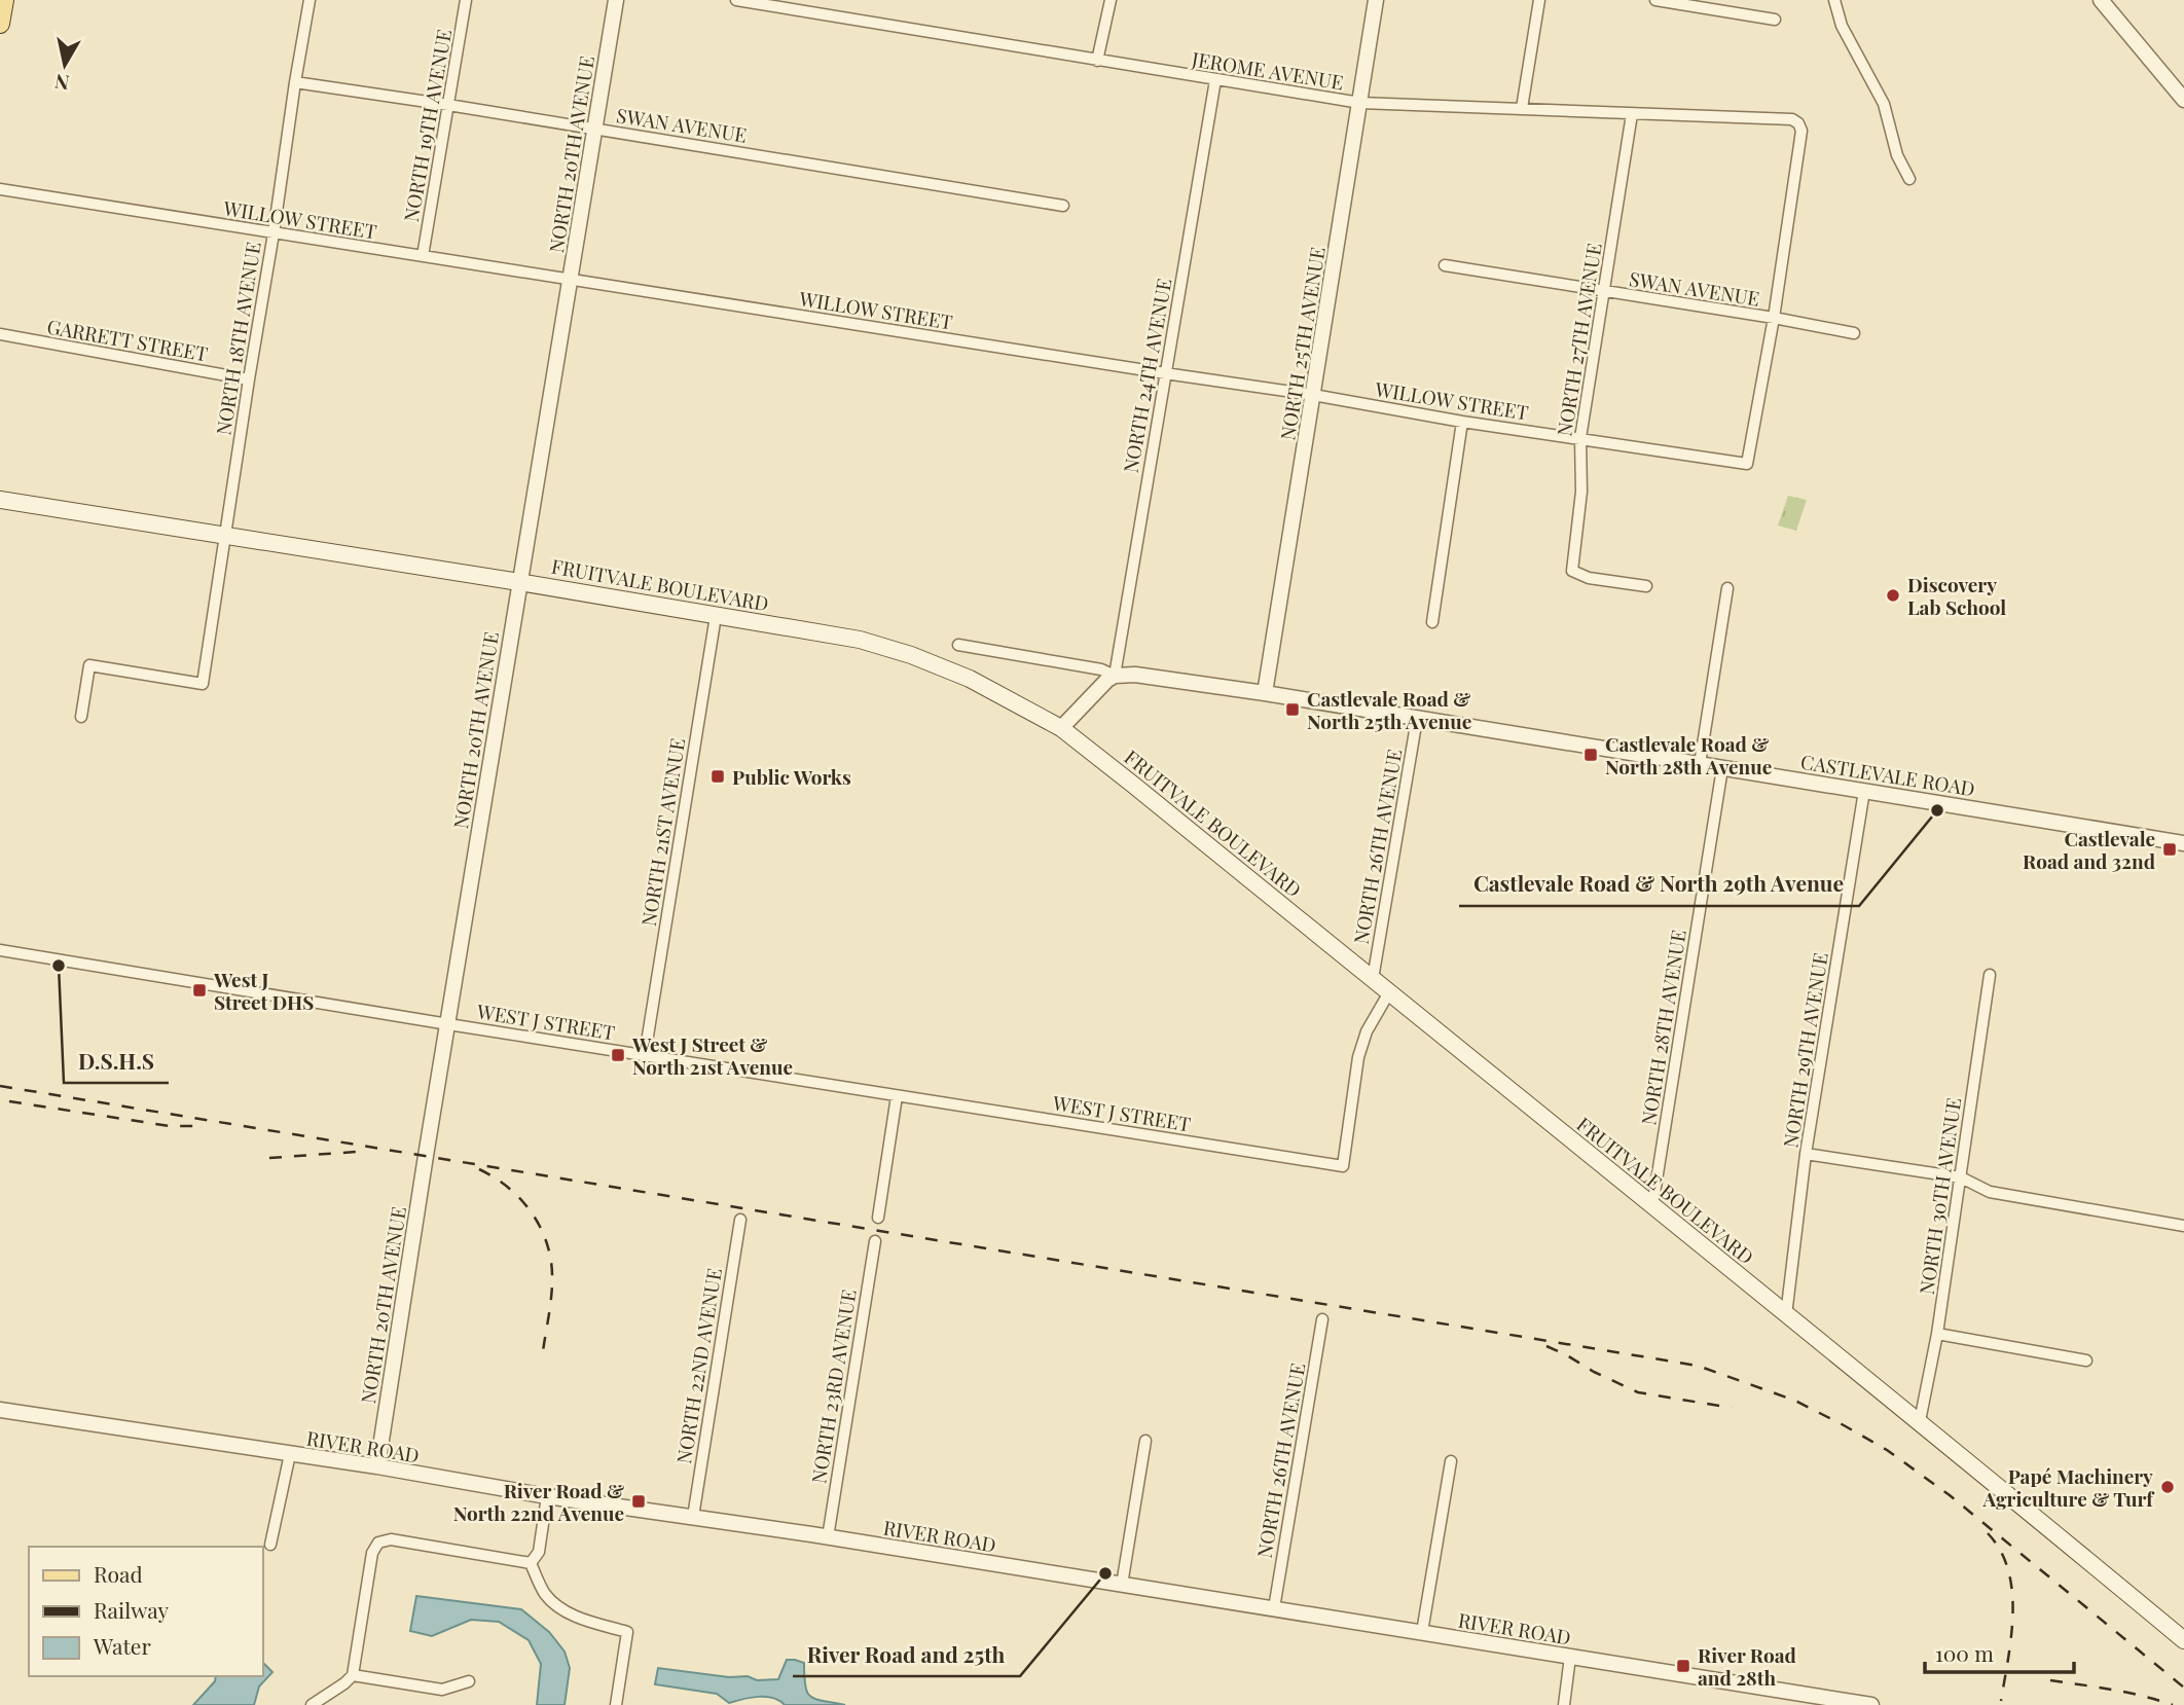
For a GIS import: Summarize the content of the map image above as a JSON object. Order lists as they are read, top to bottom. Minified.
{"streets":{"main road":["FRUITVALE BOULEVARD"],"street":["JEROME AVENUE","SWAN AVENUE","NORTH 19TH AVENUE","NORTH 20TH AVENUE","WILLOW STREET","NORTH 18TH AVENUE","GARRETT STREET","NORTH 27TH AVENUE","NORTH 25TH AVENUE","NORTH 24TH AVENUE","CASTLEVALE ROAD","NORTH 21ST AVENUE","NORTH 26TH AVENUE","WEST J STREET","NORTH 28TH AVENUE","NORTH 29TH AVENUE","NORTH 30TH AVENUE","NORTH 22ND AVENUE","NORTH 23RD AVENUE","RIVER ROAD"]},"crossings":[["JEROME AVENUE","SWAN AVENUE"],["JEROME AVENUE","WILLOW STREET"],["JEROME AVENUE","NORTH 27TH AVENUE"],["JEROME AVENUE","NORTH 25TH AVENUE"],["JEROME AVENUE","NORTH 24TH AVENUE"],["SWAN AVENUE","NORTH 19TH AVENUE"],["SWAN AVENUE","NORTH 20TH AVENUE"],["SWAN AVENUE","WILLOW STREET"],["SWAN AVENUE","NORTH 18TH AVENUE"],["SWAN AVENUE","NORTH 27TH AVENUE"],["NORTH 19TH AVENUE","WILLOW STREET"],["NORTH 20TH AVENUE","WILLOW STREET"],["NORTH 20TH AVENUE","FRUITVALE BOULEVARD"],["NORTH 20TH AVENUE","WEST J STREET"],["NORTH 20TH AVENUE","RIVER ROAD"],["WILLOW STREET","NORTH 18TH AVENUE"],["WILLOW STREET","NORTH 27TH AVENUE"],["WILLOW STREET","NORTH 25TH AVENUE"],["WILLOW STREET","NORTH 24TH AVENUE"],["NORTH 18TH AVENUE","GARRETT STREET"],["NORTH 18TH AVENUE","FRUITVALE BOULEVARD"],["NORTH 25TH AVENUE","CASTLEVALE ROAD"],["NORTH 24TH AVENUE","CASTLEVALE ROAD"],["FRUITVALE BOULEVARD","NORTH 21ST AVENUE"],["FRUITVALE BOULEVARD","NORTH 26TH AVENUE"],["FRUITVALE BOULEVARD","WEST J STREET"],["FRUITVALE BOULEVARD","NORTH 28TH AVENUE"],["FRUITVALE BOULEVARD","NORTH 29TH AVENUE"],["FRUITVALE BOULEVARD","NORTH 30TH AVENUE"],["CASTLEVALE ROAD","NORTH 26TH AVENUE"],["CASTLEVALE ROAD","NORTH 28TH AVENUE"],["CASTLEVALE ROAD","NORTH 29TH AVENUE"],["NORTH 21ST AVENUE","WEST J STREET"],["NORTH 26TH AVENUE","RIVER ROAD"],["NORTH 22ND AVENUE","RIVER ROAD"],["NORTH 23RD AVENUE","RIVER ROAD"]],"places":{"other":["Discovery Lab School","Castlevale Road & North 29th Avenue","D.S.H.S","Papé Machinery Agriculture & Turf","River Road and 25th"],"transit":["Castlevale Road & North 25th Avenue","Castlevale Road & North 28th Avenue","Public Works","Castlevale Road and 32nd","West J Street DHS","West J Street & North 21st Avenue","River Road & North 22nd Avenue","River Road and 28th"]},"legend":["Road","Railway","Water"],"scale_bar":"100 m","north":"bottom"}
